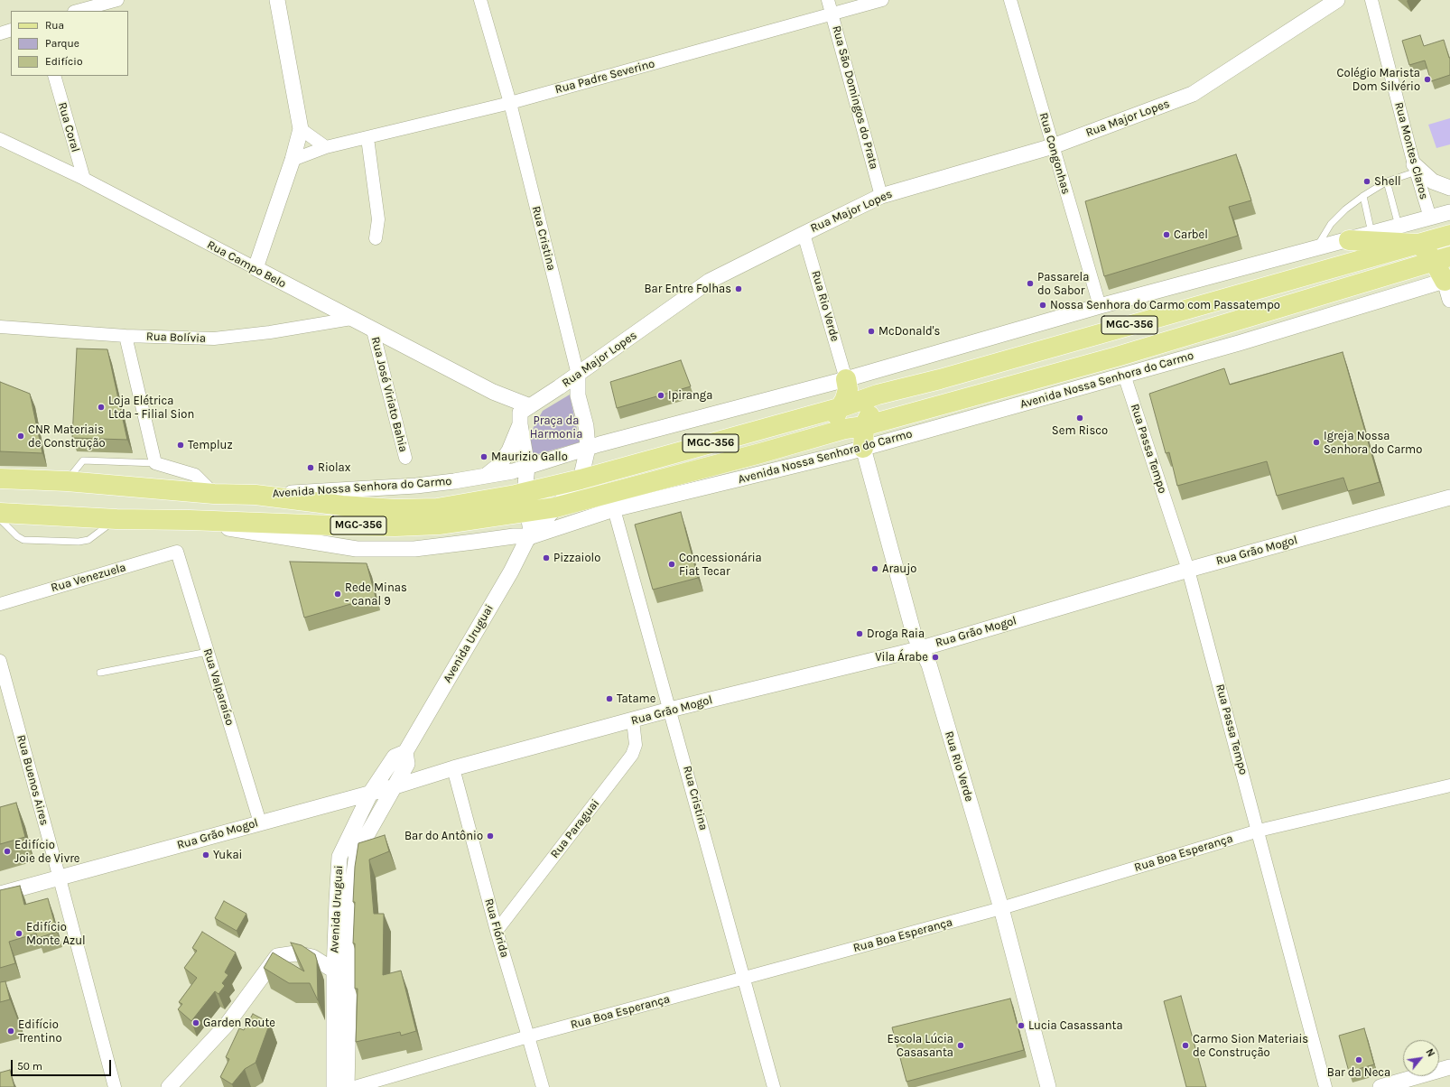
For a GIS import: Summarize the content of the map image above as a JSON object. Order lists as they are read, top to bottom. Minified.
{"streets":{"main road":["MGC-356","Avenida Nossa Senhora do Carmo"],"street":["Rua Padre Severino","Rua São Domingos do Prata","Rua Major Lopes","Rua Coral","Rua Montes Claros","Rua Congonhas","Rua Cristina","Rua Campo Belo","Rua Rio Verde","Rua Bolívia","Rua José Viriato Bahia","Rua Passa Tempo","Rua Grão Mogol","Rua Venezuela","Avenida Uruguai","Rua Valparaíso","Rua Buenos Aires","Rua Paraguai","Rua Boa Esperança","Rua Flórida"]},"crossings":[["Rua Padre Severino","Rua São Domingos do Prata"],["Rua Padre Severino","Rua Cristina"],["Rua São Domingos do Prata","Rua Major Lopes"],["Rua Major Lopes","Rua Congonhas"],["Rua Major Lopes","Rua Cristina"],["Rua Major Lopes","Rua Campo Belo"],["Rua Major Lopes","Rua Rio Verde"],["Rua Coral","Rua Campo Belo"],["Rua Montes Claros","Avenida Nossa Senhora do Carmo"],["Rua Congonhas","Avenida Nossa Senhora do Carmo"],["Rua Cristina","Avenida Nossa Senhora do Carmo"],["Rua Cristina","Rua Grão Mogol"],["Rua Cristina","Avenida Uruguai"],["Rua Cristina","Rua Boa Esperança"],["Rua Campo Belo","Rua Bolívia"],["Rua Campo Belo","Rua José Viriato Bahia"],["Rua Rio Verde","Avenida Nossa Senhora do Carmo"],["Rua Rio Verde","Rua Grão Mogol"],["Rua Rio Verde","Rua Boa Esperança"],["Avenida Nossa Senhora do Carmo","Rua Passa Tempo"],["Avenida Nossa Senhora do Carmo","Avenida Uruguai"],["Rua Passa Tempo","Rua Grão Mogol"],["Rua Passa Tempo","Rua Boa Esperança"],["Rua Grão Mogol","Avenida Uruguai"],["Rua Grão Mogol","Rua Valparaíso"],["Rua Grão Mogol","Rua Buenos Aires"],["Rua Grão Mogol","Rua Paraguai"],["Rua Grão Mogol","Rua Flórida"],["Rua Venezuela","Rua Valparaíso"],["Rua Paraguai","Rua Flórida"],["Rua Boa Esperança","Rua Flórida"]],"parks":["Praça da Harmonia"],"places":["Colégio Marista Dom Silvério","Shell","Carbel","Passarela do Sabor","Bar Entre Folhas","Nossa Senhora do Carmo com Passatempo","McDonald's","Ipiranga","Loja Elétrica Ltda - Filial Sion","Sem Risco","CNR Materiais de Construção","Igreja Nossa Senhora do Carmo","Templuz","Maurizio Gallo","Riolax","Pizzaiolo","Concessionária Fiat Tecar","Araujo","Rede Minas - canal 9","Droga Raia","Vila Árabe","Tatame","Bar do Antônio","Edifício Joie de Vivre","Yukai","Edifício Monte Azul","Garden Route","Lucia Casassanta","Edifício Trentino","Escola Lúcia Casasanta","Carmo Sion Materiais de Construção","Bar da Neca"],"legend":["Rua","Parque","Edifício"],"scale_bar":"50 m","north":"top right"}
